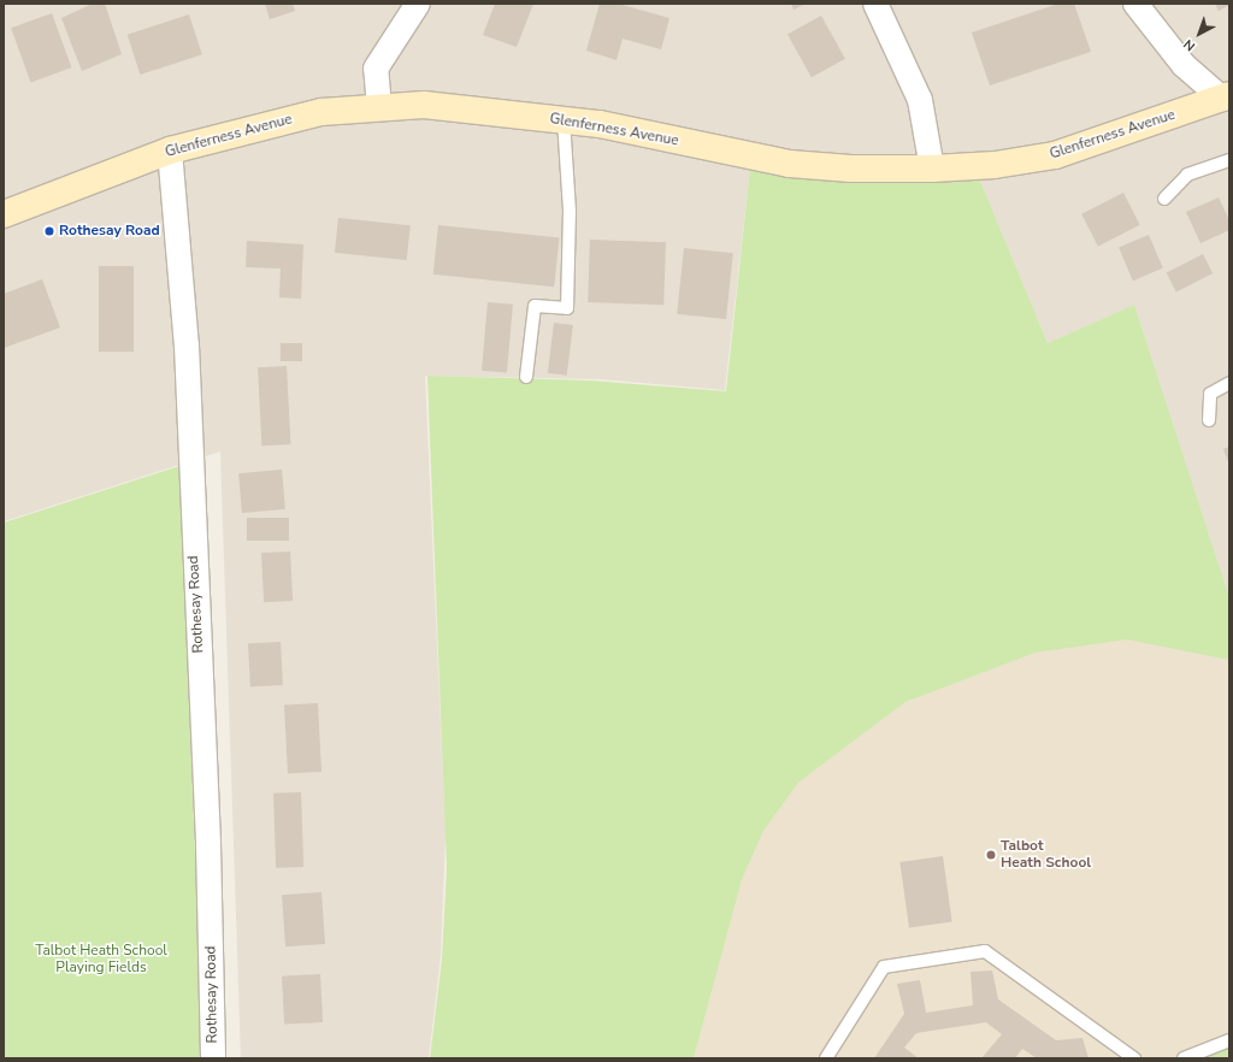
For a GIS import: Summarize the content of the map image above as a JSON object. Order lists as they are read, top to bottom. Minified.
{"streets":{"street":["Glenferness Avenue","Rothesay Road"]},"crossings":[["Glenferness Avenue","Rothesay Road"]],"parks":["Talbot Heath School Playing Fields"],"places":["Rothesay Road","Talbot Heath School"],"north":"bottom left"}
